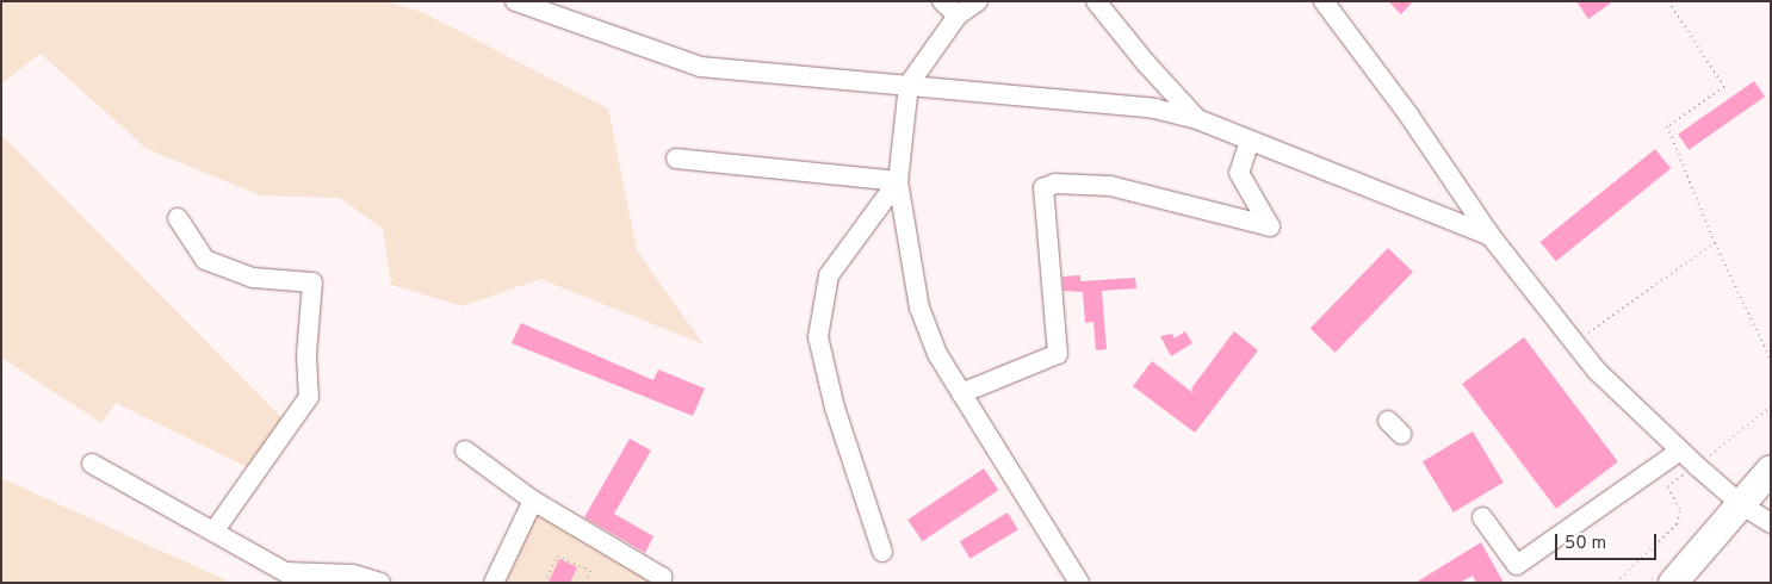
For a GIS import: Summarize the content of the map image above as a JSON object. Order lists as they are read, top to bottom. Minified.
{"scale_bar":"50 m"}
